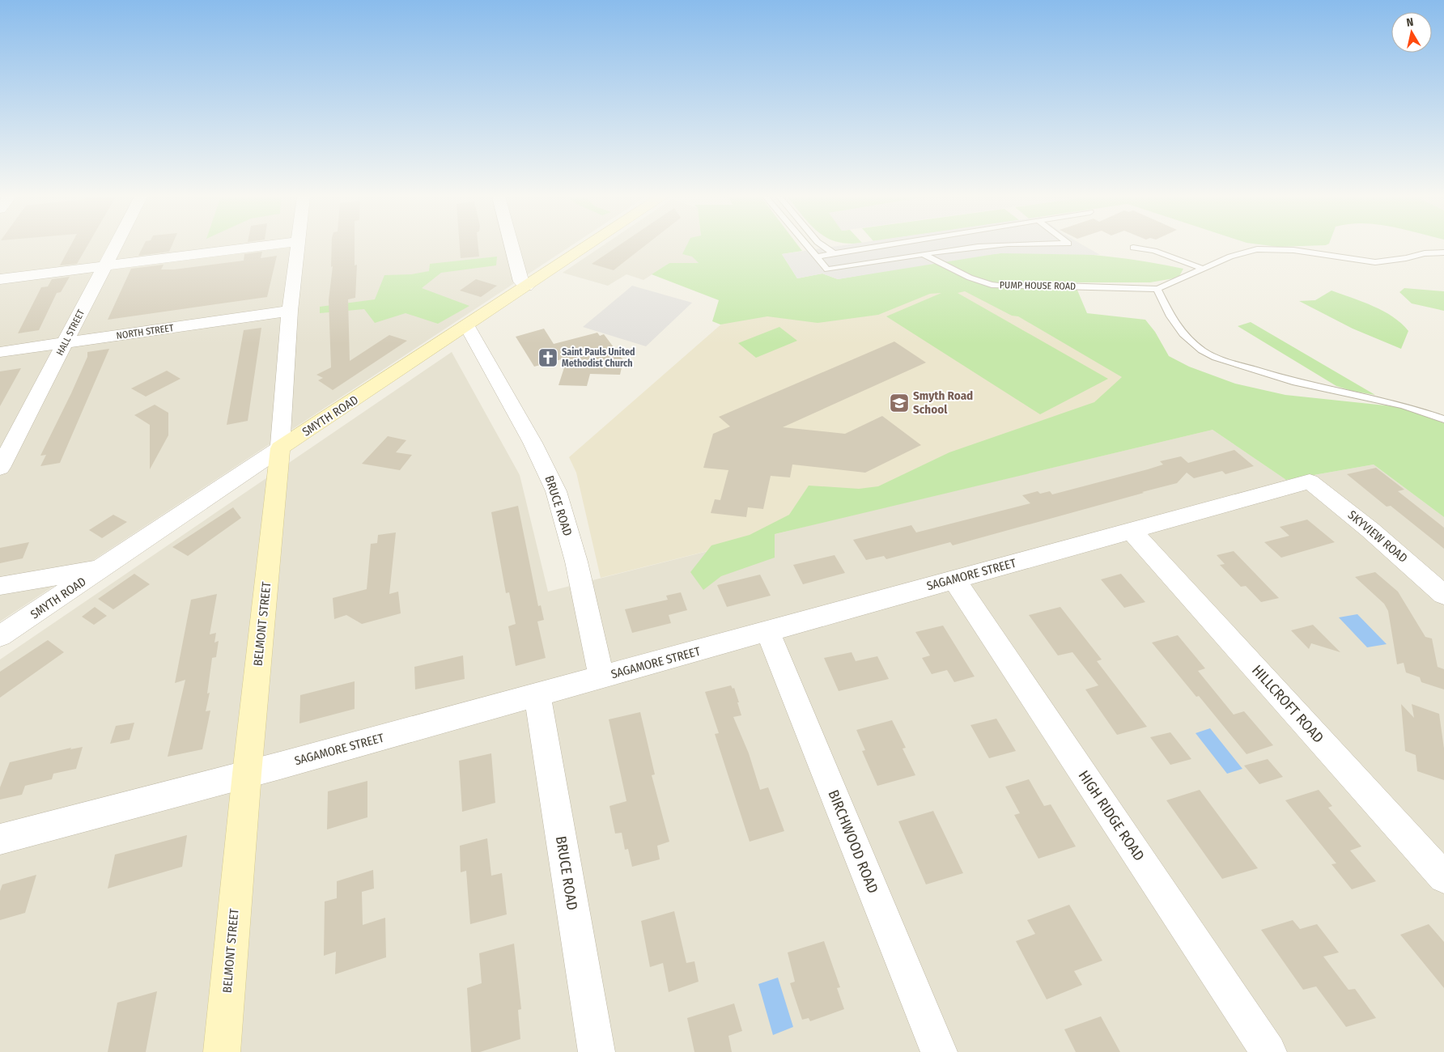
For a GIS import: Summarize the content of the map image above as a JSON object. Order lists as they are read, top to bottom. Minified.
{"streets":{"street":["NORTH STREET","HALL STREET","SMYTH ROAD","BRUCE ROAD","SKYVIEW ROAD","SAGAMORE STREET","BELMONT STREET","HILLCROFT ROAD","HIGH RIDGE ROAD","BIRCHWOOD ROAD"],"lane":["PUMP HOUSE ROAD"]},"crossings":[["NORTH STREET","HALL STREET"],["NORTH STREET","BELMONT STREET"],["SMYTH ROAD","BRUCE ROAD"],["SMYTH ROAD","BELMONT STREET"],["BRUCE ROAD","SAGAMORE STREET"],["SKYVIEW ROAD","SAGAMORE STREET"],["SAGAMORE STREET","BELMONT STREET"],["SAGAMORE STREET","HILLCROFT ROAD"],["SAGAMORE STREET","HIGH RIDGE ROAD"],["SAGAMORE STREET","BIRCHWOOD ROAD"]],"places":{"church":["Saint Pauls United Methodist Church"],"school or university":["Smyth Road School"]},"north":"top"}
